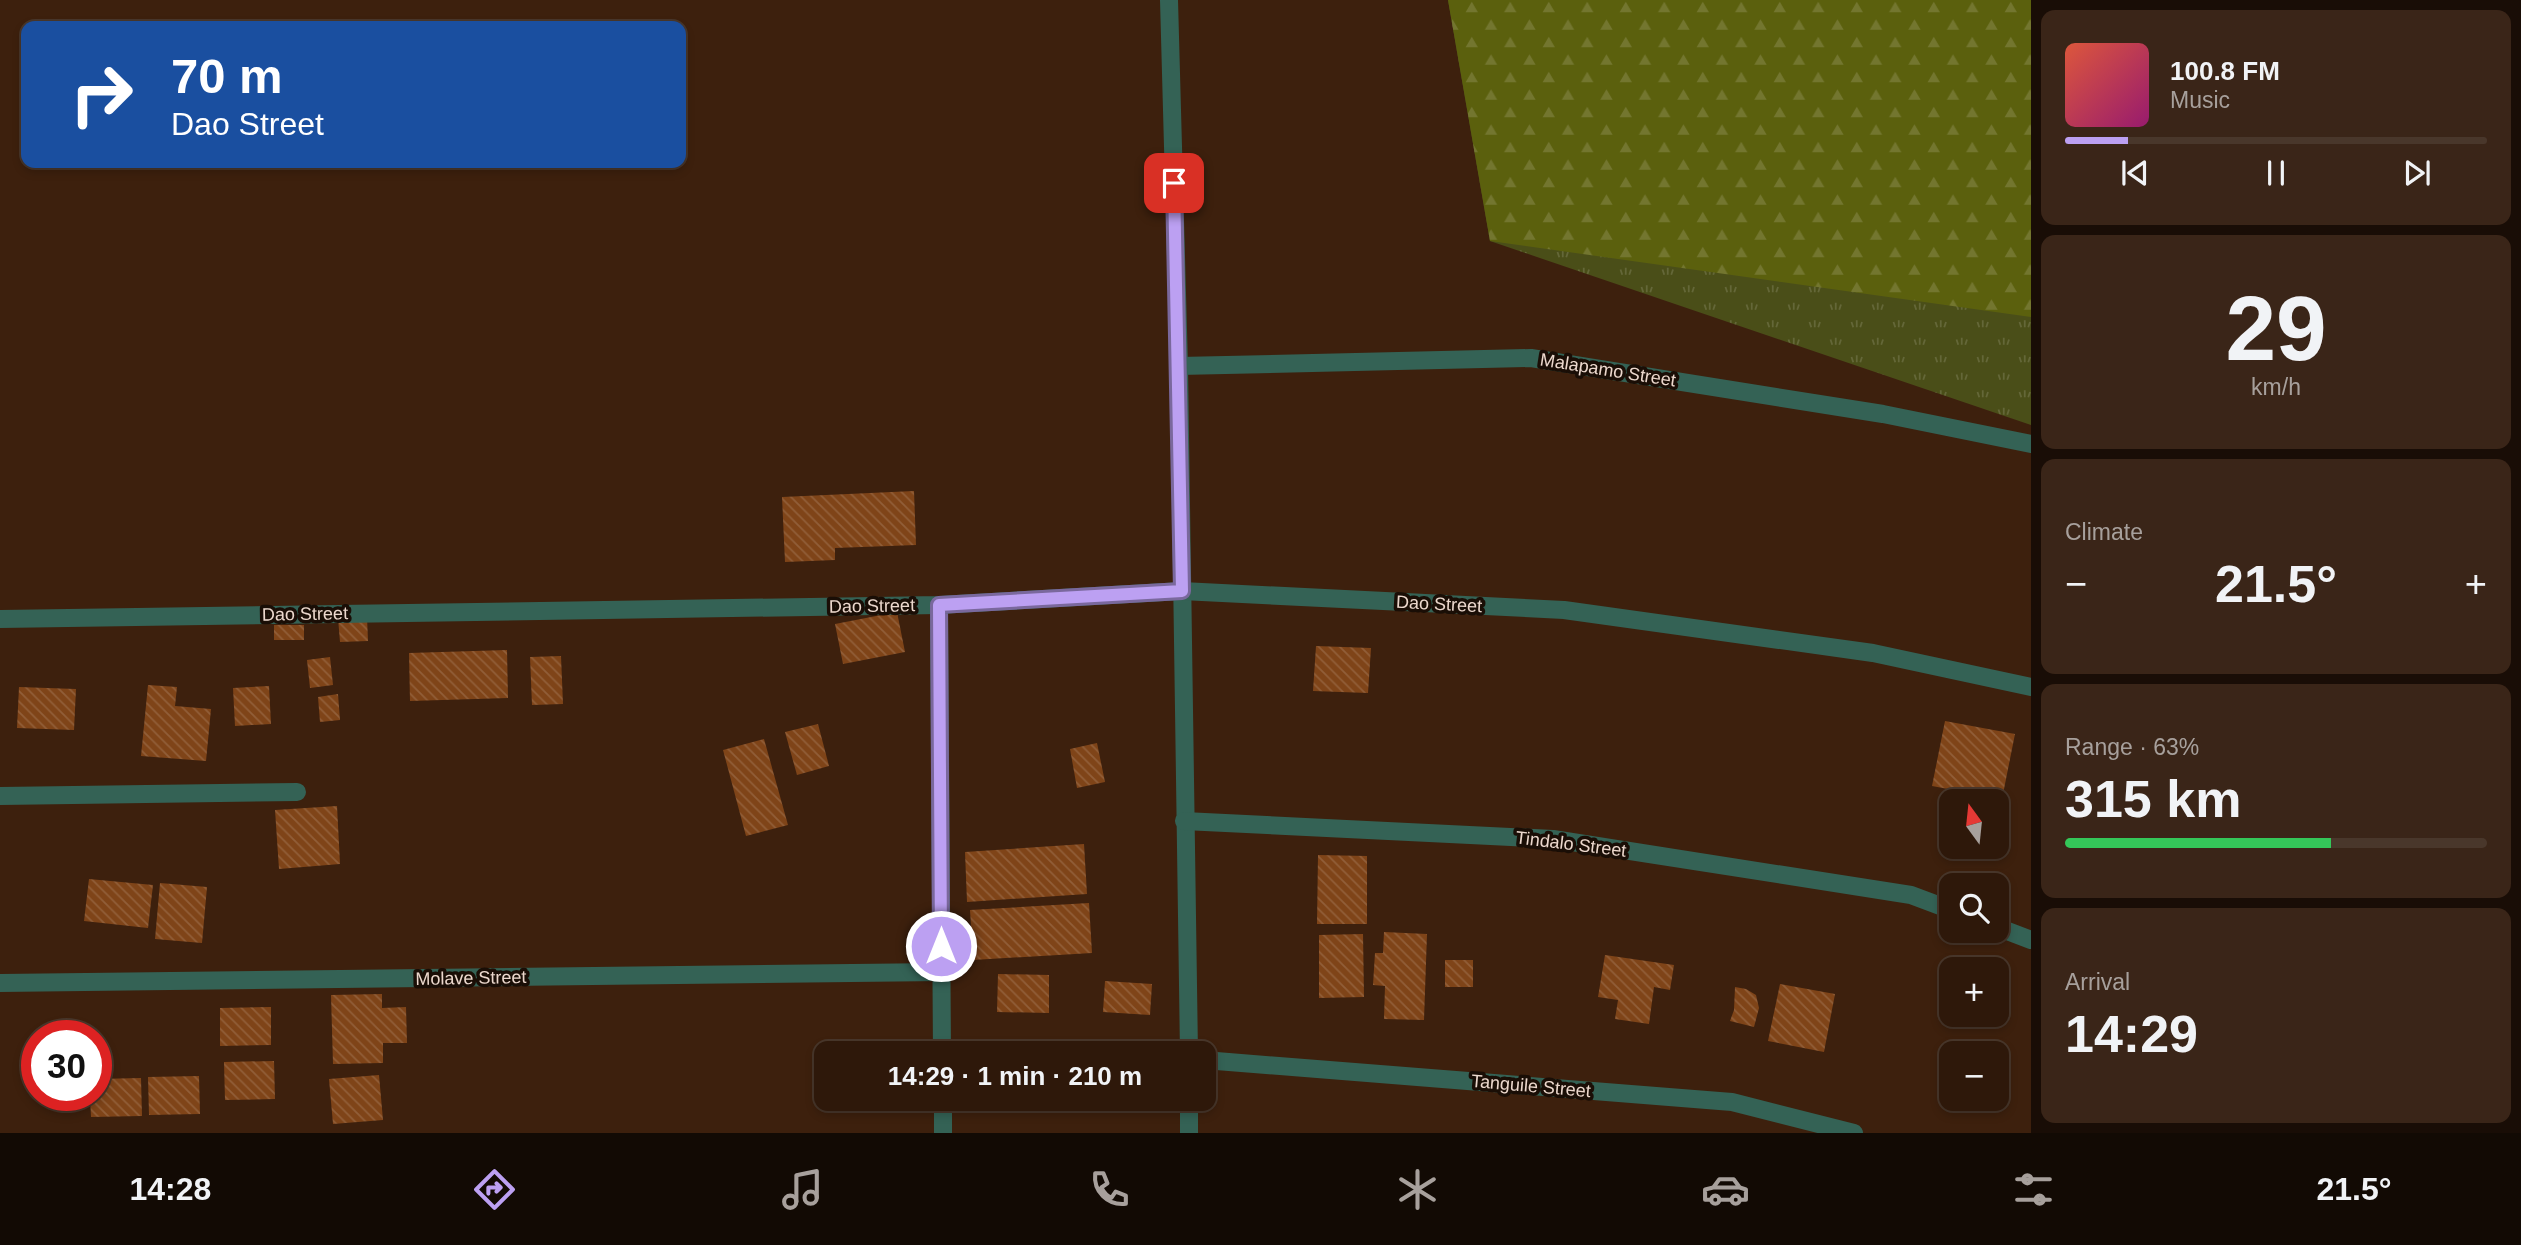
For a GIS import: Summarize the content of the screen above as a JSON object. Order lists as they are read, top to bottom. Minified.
{"streets":{"street":["Malapamo Street","Dao Street","Tindalo Street","Molave Street","Tanguile Street"]},"north":"top","page":{"turn":["70 m","Dao Street"],"song":["100.8 FM","Music"],"tile":[["29","km/h"],"Climate",["Range · 63%","315 km"],["Arrival","14:29"]],"heat":["−","21.5°","+"],"map_buttons":["+","−"],"limit":"30","trip":"14:29 · 1 min · 210 m","tabs":["14:28","21.5°"]}}
